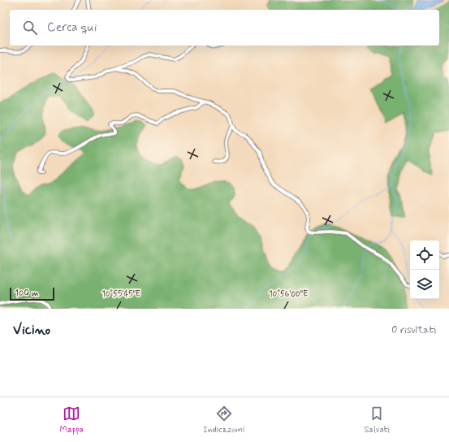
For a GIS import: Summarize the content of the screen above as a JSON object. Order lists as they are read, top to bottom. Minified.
{"scale_bar":"100 m","page":{"search":"Cerca qui","scale":"100 m","heading":["Vicino","0 risultati"],"nav":["Mappa","Indicazioni","Salvati"]},"coordinates":["10°55'45\"E","10°56'00\"E"]}
